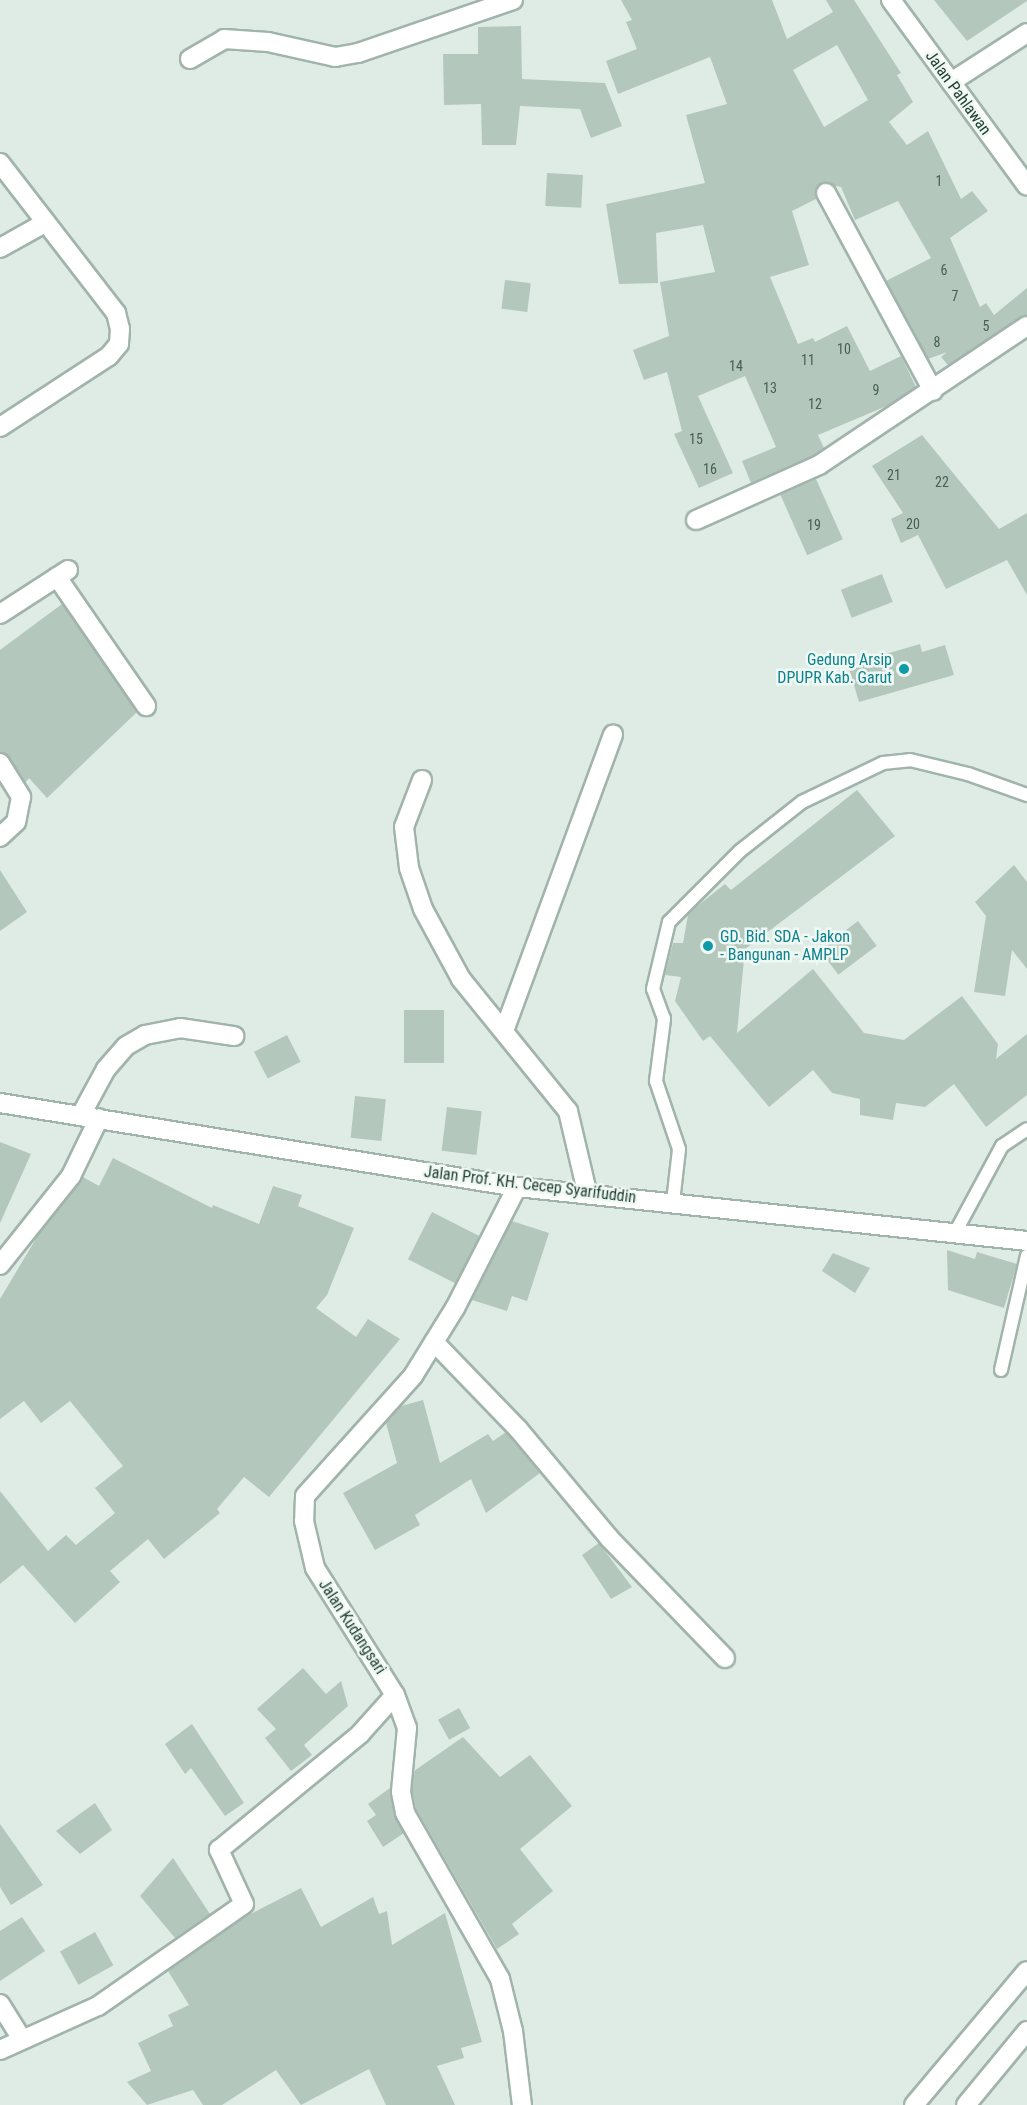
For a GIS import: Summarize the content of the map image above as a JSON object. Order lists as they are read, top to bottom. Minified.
{"streets":{"street":["Jalan Pahlawan","Jalan Prof. KH. Cecep Syarifuddin","Jalan Kudangsari"]},"crossings":[["Jalan Prof. KH. Cecep Syarifuddin","Jalan Kudangsari"]],"places":["Gedung Arsip DPUPR Kab. Garut","GD. Bid. SDA - Jakon - Bangunan - AMPLP"],"house_numbers":["1","6","7","5","8","10","11","14","13","9","12","15","16","21","22","20","19"]}
